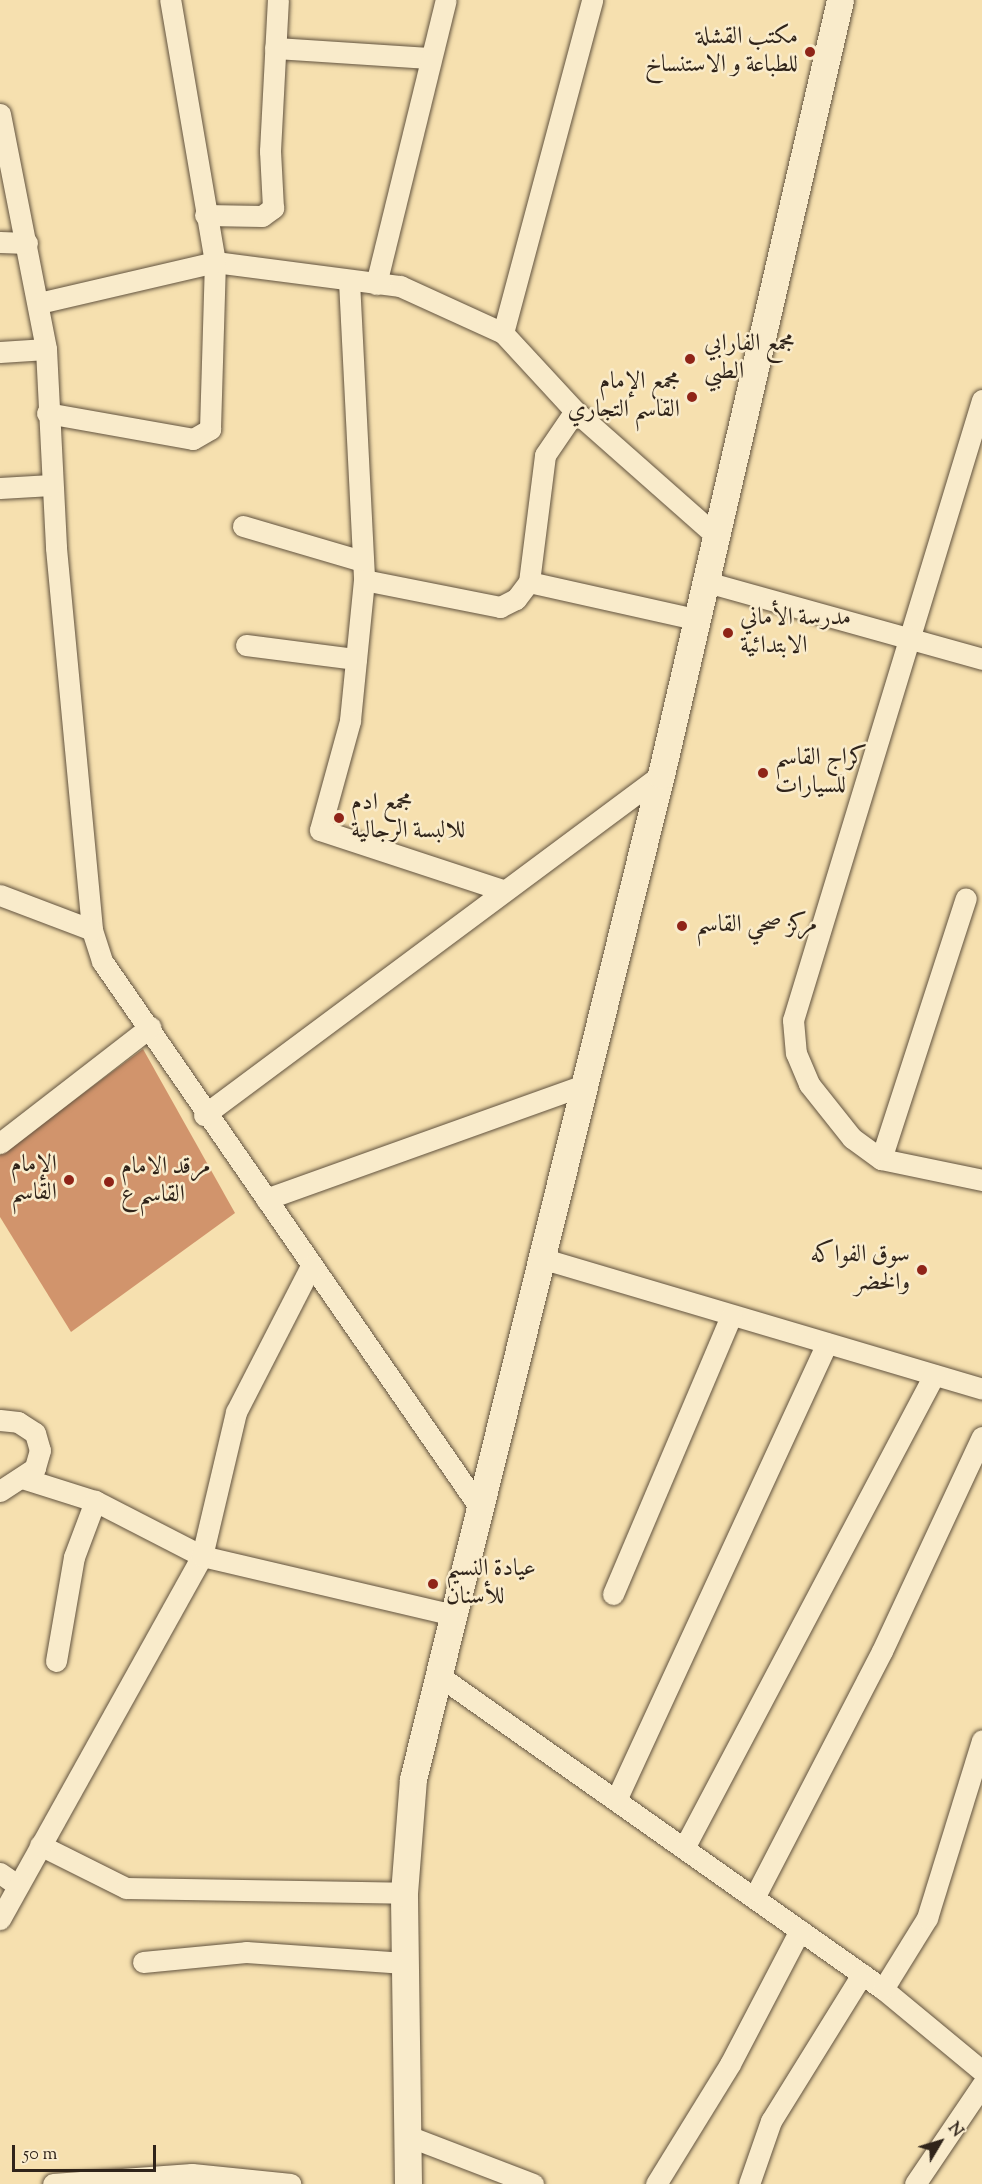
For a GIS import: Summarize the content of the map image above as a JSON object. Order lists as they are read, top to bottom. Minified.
{"places":["مكتب القشلة للطباعة و الاستنساخ","مجمع الفارابي الطبي","مجمع الإمام القاسم التجاري","مدرسة الأماني الابتدائية","كراج القاسم للسيارات","مجمع ادم للالبسة الرجالية","مركز صحي القاسم","الإمام القاسم","مرقد الامام القاسم ع","سوق الفواكه والخضر","عيادة النسيم للأسنان"],"scale_bar":"50 m","north":"top right"}
